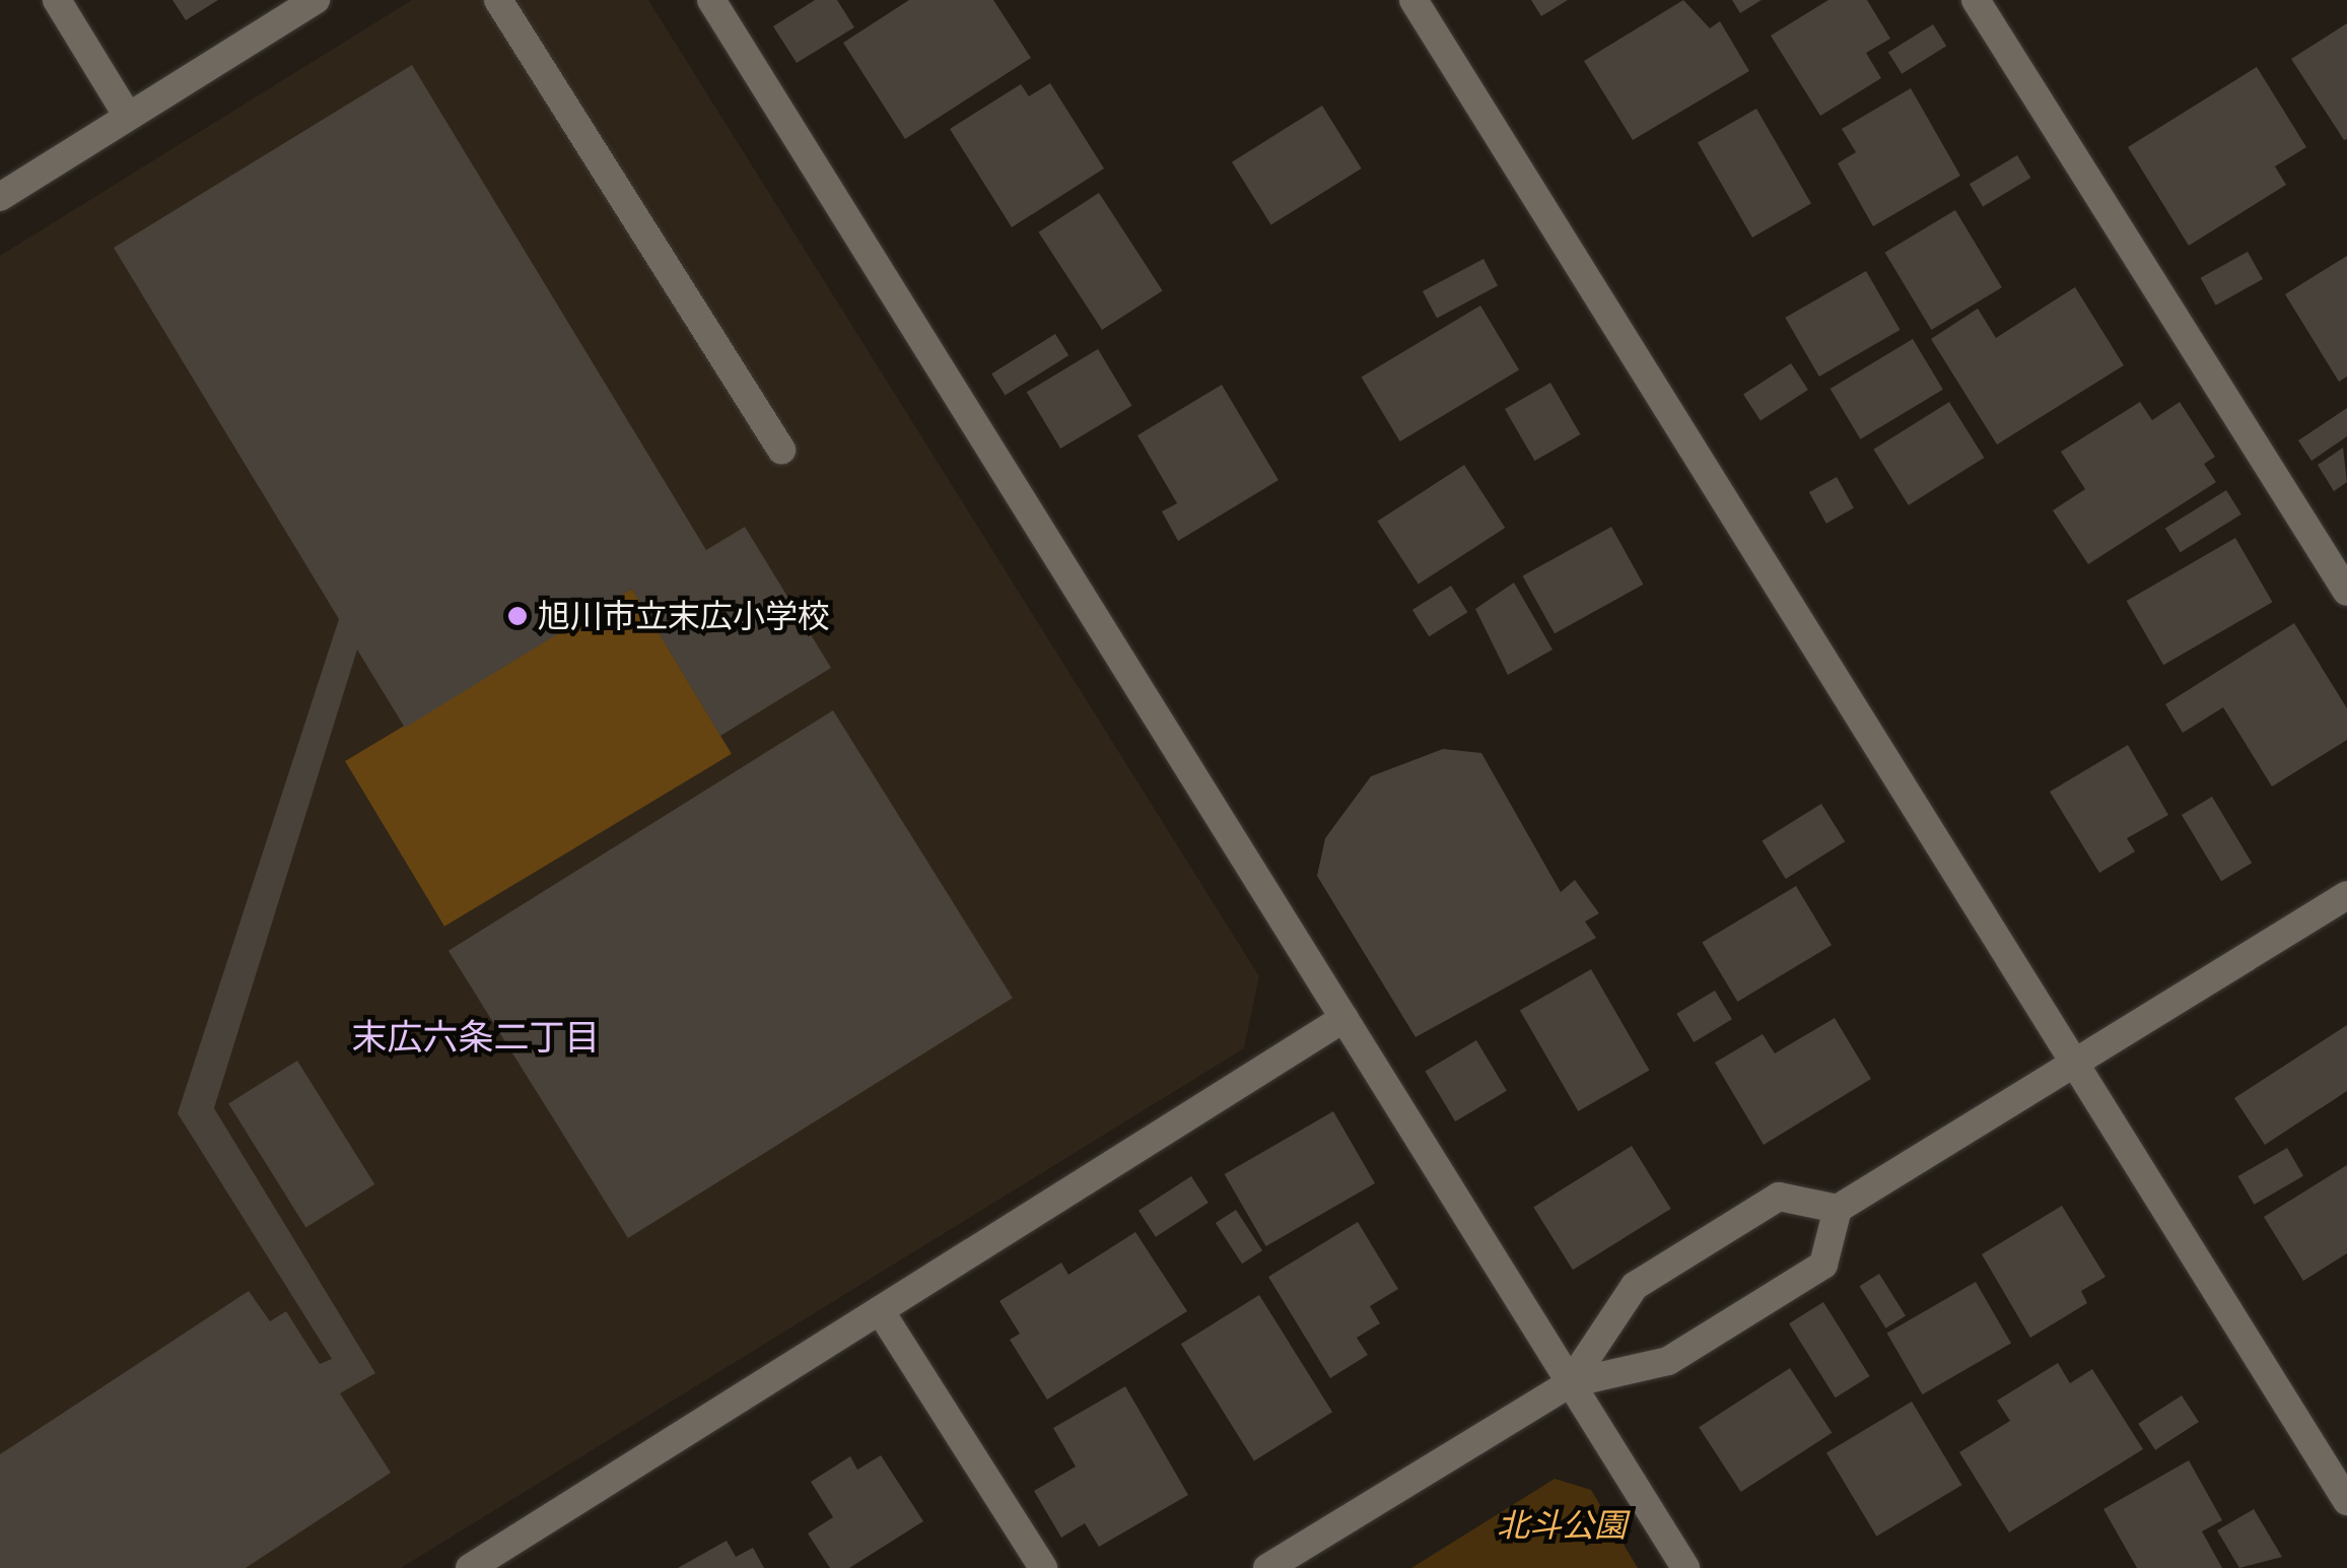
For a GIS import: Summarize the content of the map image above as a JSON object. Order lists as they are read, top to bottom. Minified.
{"districts":["末広六条二丁目"],"parks":["北斗公園"],"places":["旭川市立末広小学校"]}
